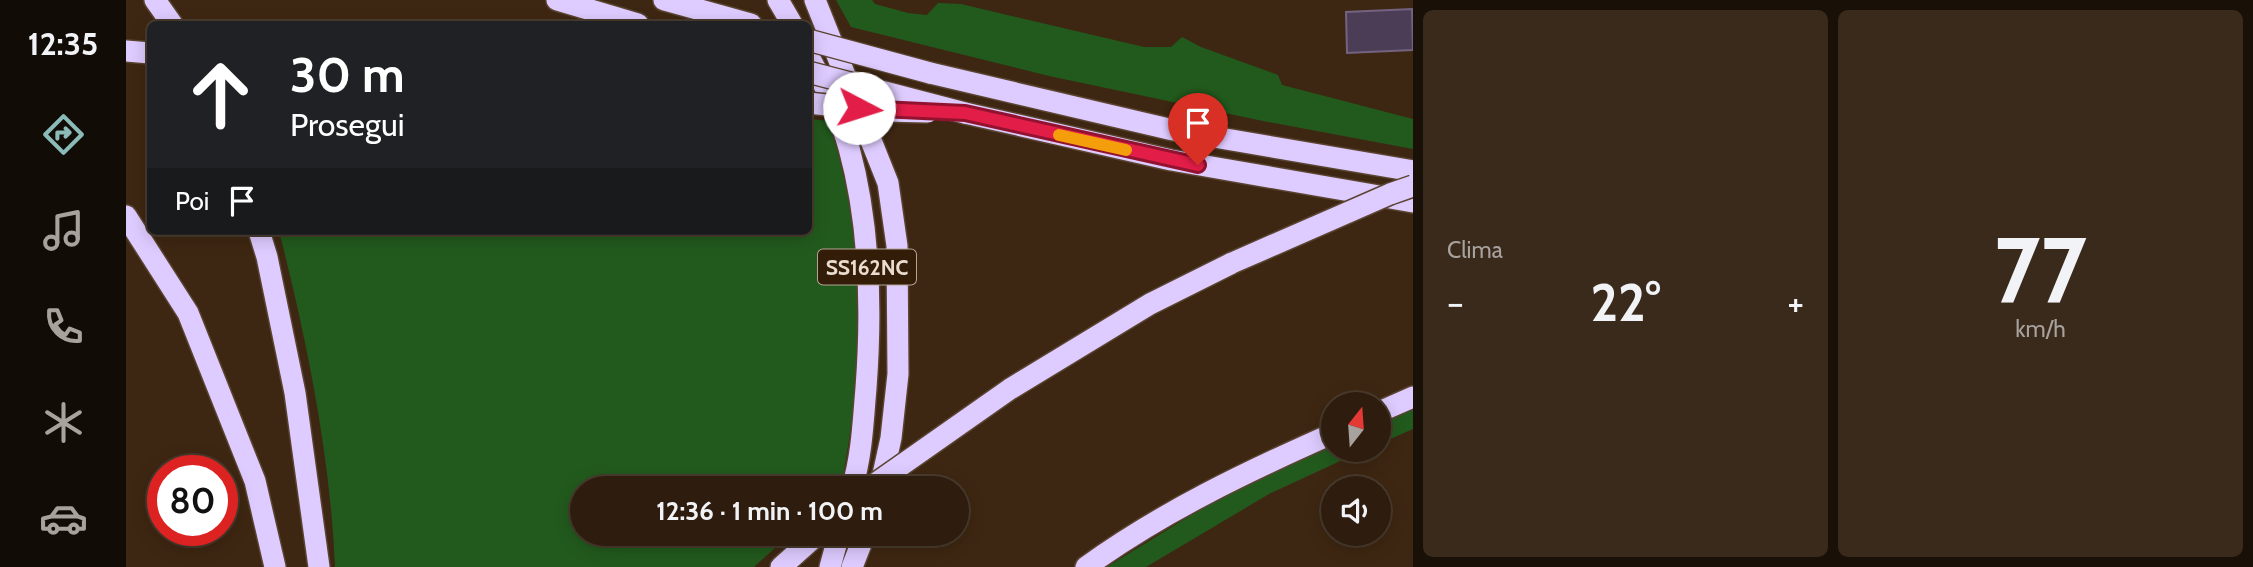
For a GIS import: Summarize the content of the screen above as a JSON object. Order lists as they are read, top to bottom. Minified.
{"streets":{"highway":["SS162NC"]},"north":"top","page":{"tabs":"12:35","tile":["Clima",["77","km/h"]],"turn":["30 m","Prosegui"],"then":"Poi","heat":["−","22°","+"],"limit":"80","trip":"12:36 · 1 min · 100 m"}}
